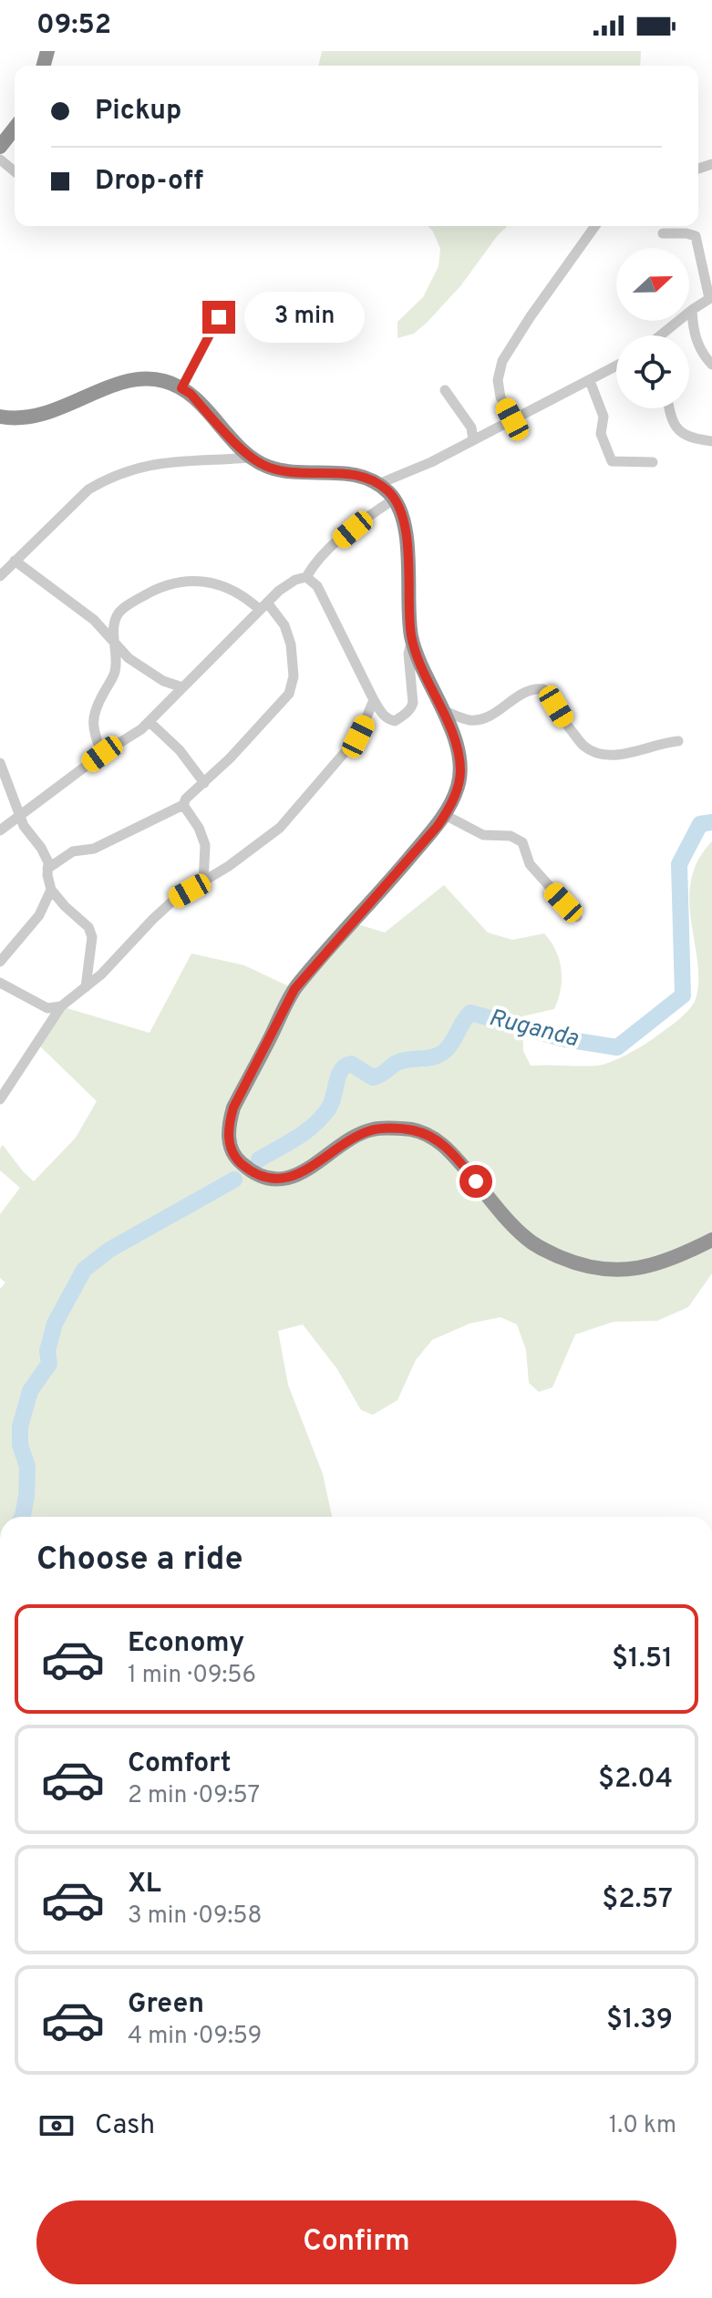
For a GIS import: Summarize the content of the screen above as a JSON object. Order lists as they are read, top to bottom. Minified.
{"water":["Ruganda"],"north":"right","page":{"status":"09:52","banner":["Pickup","Drop-off"],"bubble":"3 min","heading":"Choose a ride","list":[{"name":"Economy","note":"1 min · 09:56","value":"$1.51"},{"name":"Comfort","note":"2 min · 09:57","value":"$2.04"},{"name":"XL","note":"3 min · 09:58","value":"$2.57"},{"name":"Green","note":"4 min · 09:59","value":"$1.39"}],"pay":["Cash","1.0 km"],"buttons":"Confirm"}}
